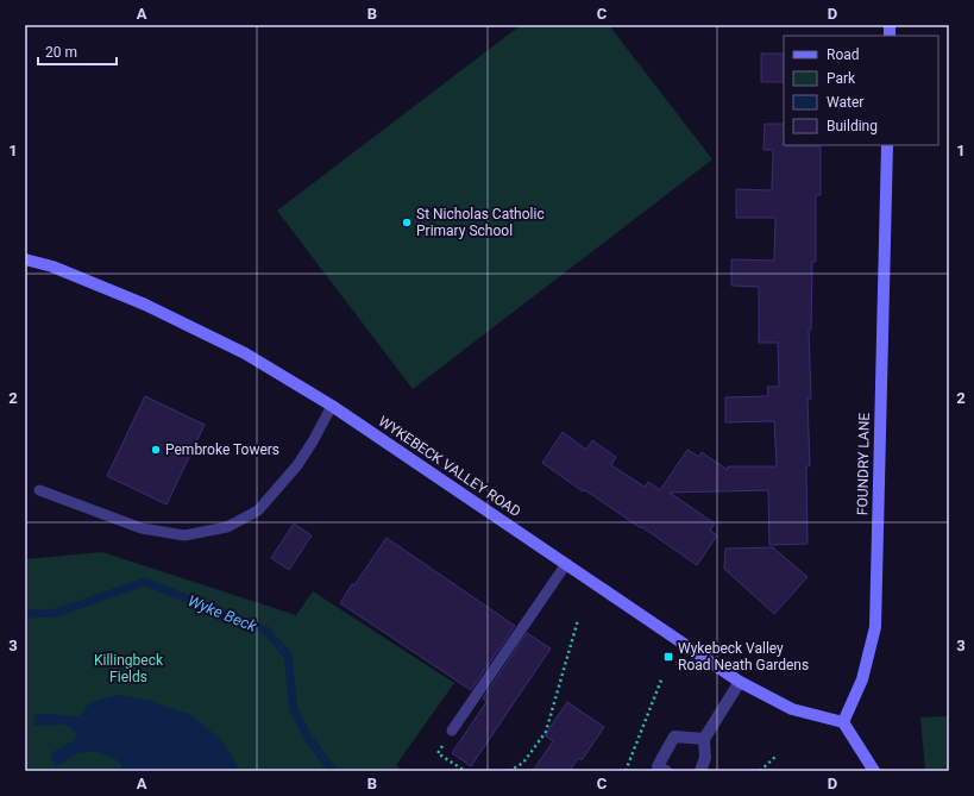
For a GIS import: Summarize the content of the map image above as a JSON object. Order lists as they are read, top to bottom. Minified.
{"streets":{"street":["FOUNDRY LANE","WYKEBECK VALLEY ROAD"]},"crossings":[["FOUNDRY LANE","WYKEBECK VALLEY ROAD"]],"water":["Wyke Beck"],"parks":["Killingbeck Fields"],"places":{"other":["St Nicholas Catholic Primary School","Pembroke Towers"],"transit":["Wykebeck Valley Road Neath Gardens"]},"legend":["Road","Park","Water","Building"],"scale_bar":"20 m","grid":{"columns":["A","B","C","D"],"rows":["1","2","3"]}}
